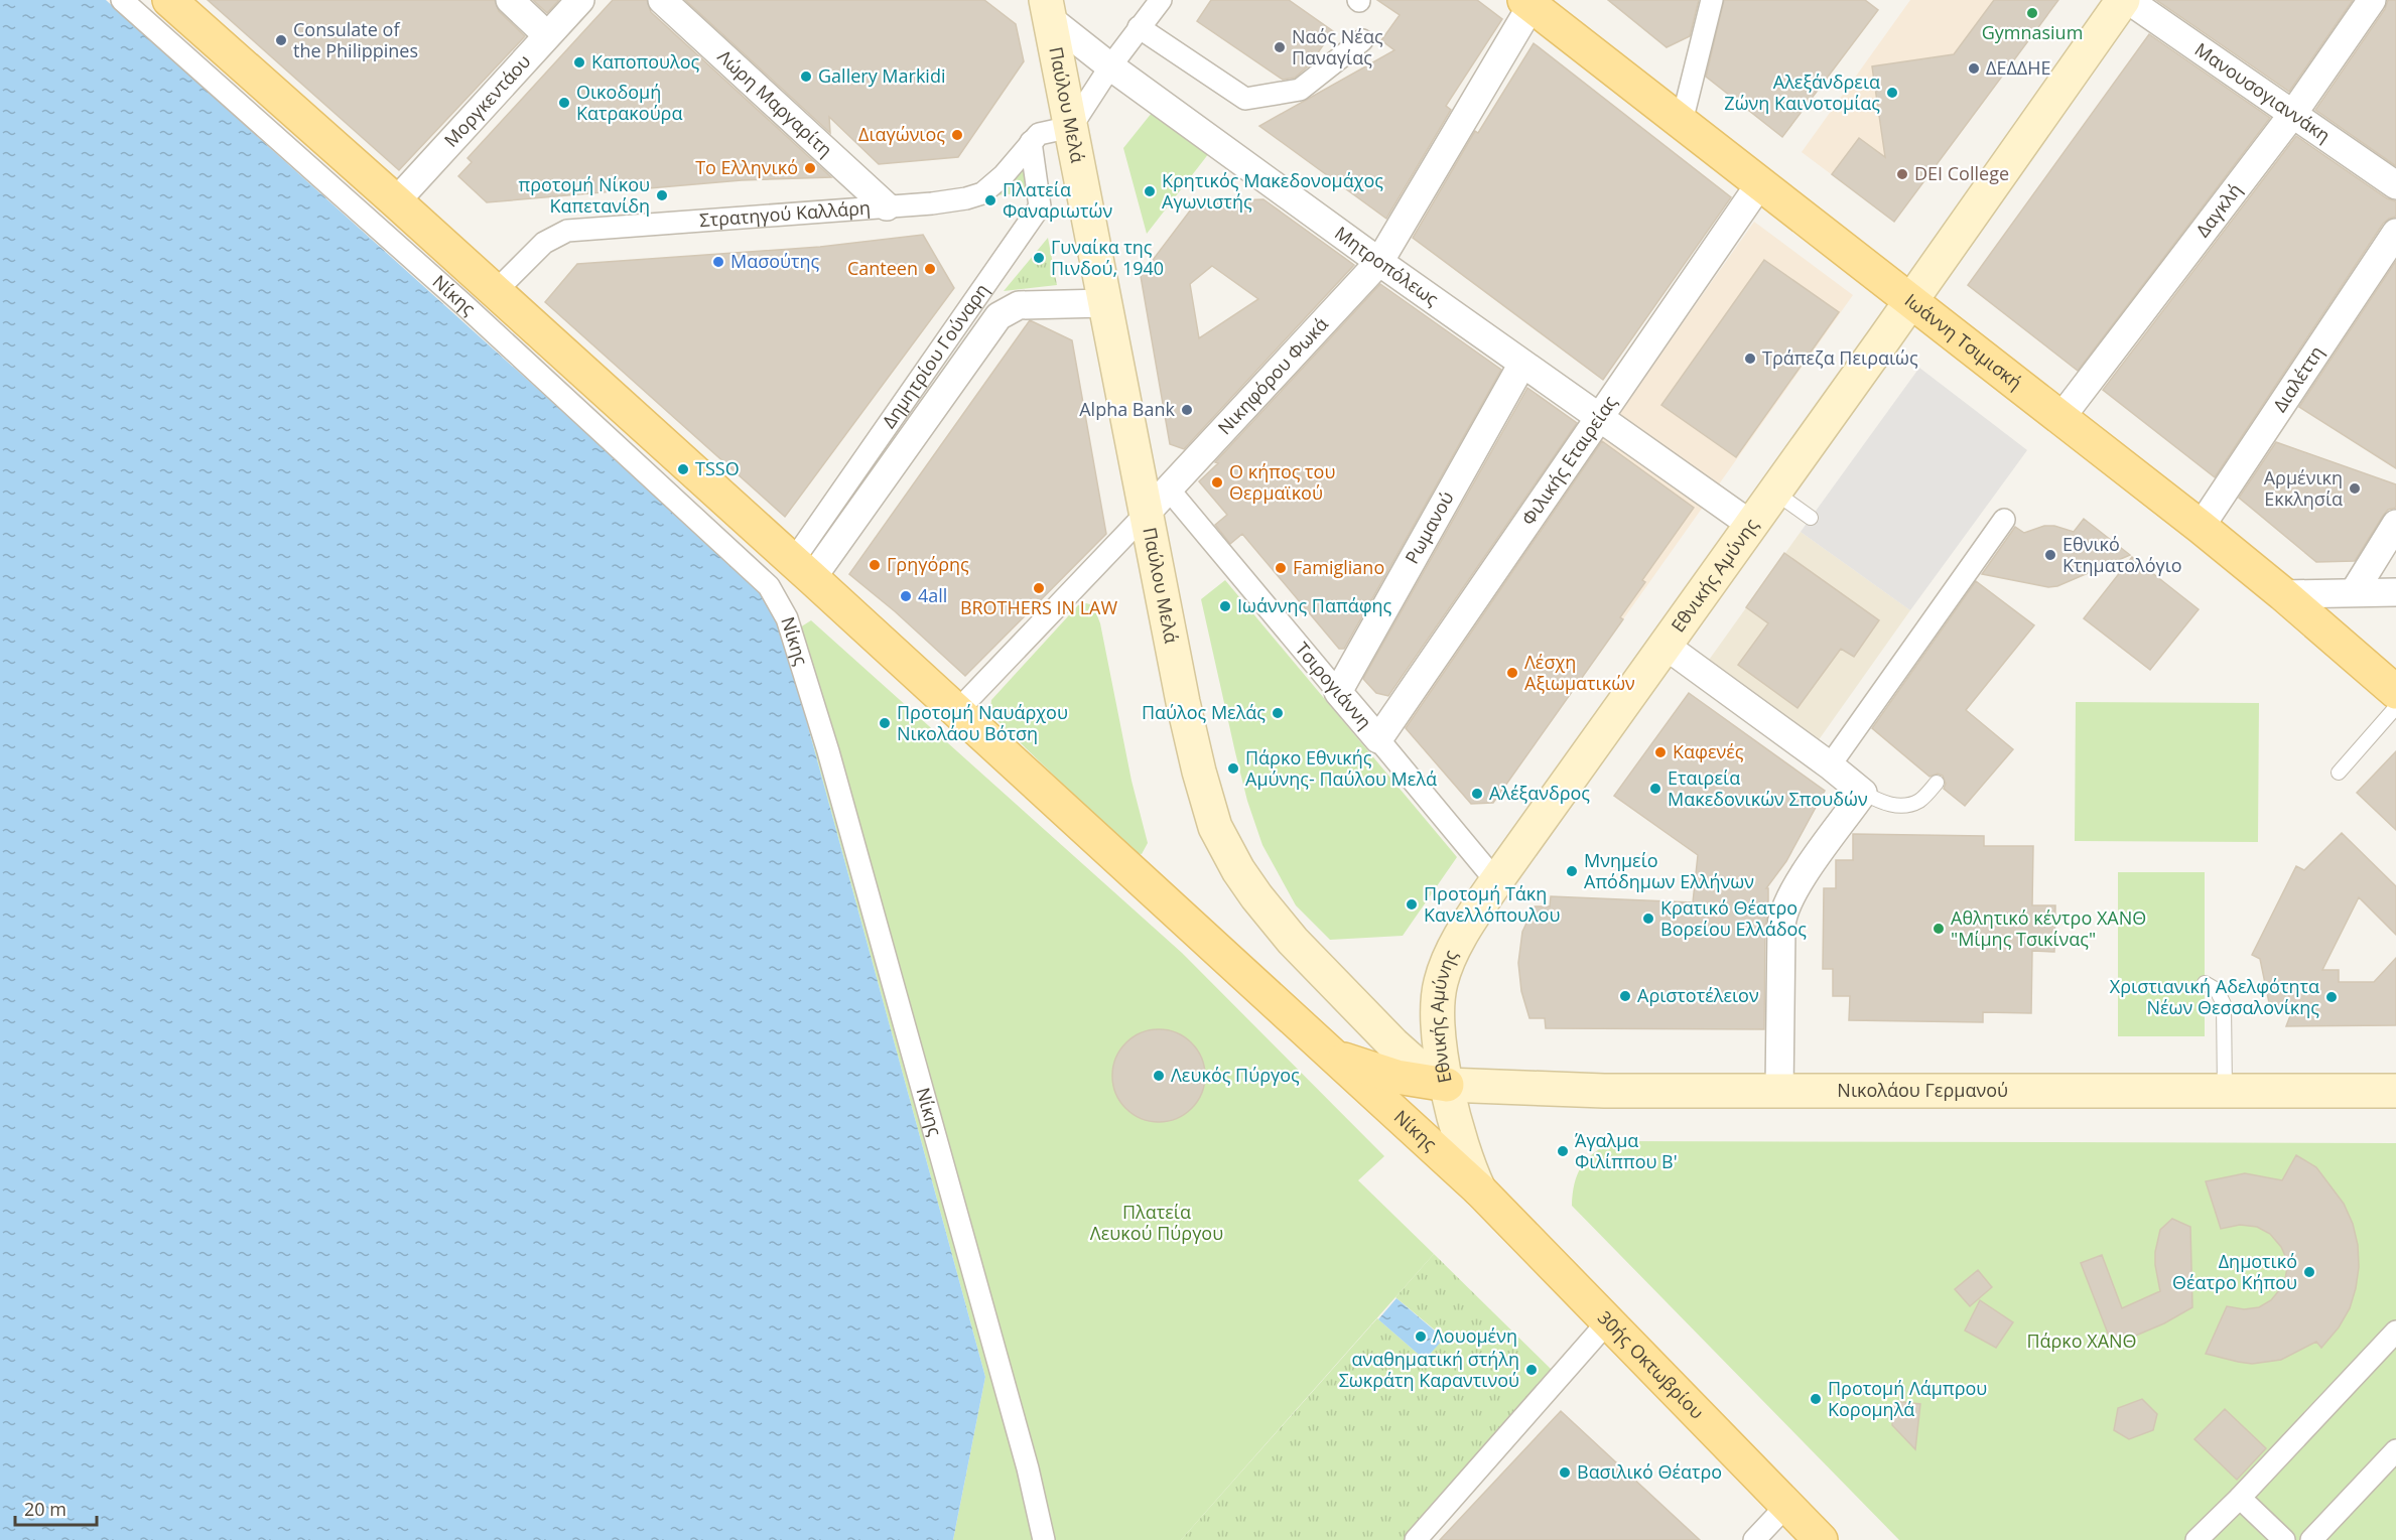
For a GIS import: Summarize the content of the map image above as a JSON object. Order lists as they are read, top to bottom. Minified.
{"streets":{"main road":["Παύλου Μελά","Νίκης","Ιωάννη Τσιμισκή","Εθνικής Αμύνης","Νικολάου Γερμανού","30ής Οκτωβρίου"],"street":["Μανουσογιαννάκη","Μοργκεντάου","Λώρη Μαργαρίτη","Δαγκλή","Στρατηγού Καλλάρη","Μητροπόλεως","Δημητρίου Γούναρη","Νικηφόρου Φωκά","Διαλέττη","Φιλικής Εταιρείας","Ρωμανού","Τσιρογιάννη"]},"crossings":[["Μανουσογιαννάκη","Δαγκλή"],["Μοργκεντάου","Νίκης"],["Λώρη Μαργαρίτη","Στρατηγού Καλλάρη"],["Παύλου Μελά","Στρατηγού Καλλάρη"],["Παύλου Μελά","Μητροπόλεως"],["Παύλου Μελά","Δημητρίου Γούναρη"],["Παύλου Μελά","Νικηφόρου Φωκά"],["Παύλου Μελά","Εθνικής Αμύνης"],["Παύλου Μελά","Νικολάου Γερμανού"],["Δαγκλή","Ιωάννη Τσιμισκή"],["Στρατηγού Καλλάρη","Νίκης"],["Στρατηγού Καλλάρη","Δημητρίου Γούναρη"],["Μητροπόλεως","Νικηφόρου Φωκά"],["Μητροπόλεως","Φιλικής Εταιρείας"],["Μητροπόλεως","Ρωμανού"],["Μητροπόλεως","Εθνικής Αμύνης"],["Νίκης","Δημητρίου Γούναρη"],["Νίκης","Νικηφόρου Φωκά"],["Νίκης","Εθνικής Αμύνης"],["Νίκης","30ής Οκτωβρίου"],["Ιωάννη Τσιμισκή","Νικηφόρου Φωκά"],["Ιωάννη Τσιμισκή","Διαλέττη"],["Ιωάννη Τσιμισκή","Φιλικής Εταιρείας"],["Ιωάννη Τσιμισκή","Εθνικής Αμύνης"],["Νικηφόρου Φωκά","Τσιρογιάννη"],["Φιλικής Εταιρείας","Τσιρογιάννη"],["Ρωμανού","Τσιρογιάννη"],["Εθνικής Αμύνης","Τσιρογιάννη"],["Εθνικής Αμύνης","Νικολάου Γερμανού"],["Εθνικής Αμύνης","30ής Οκτωβρίου"]],"parks":["Πλατεία Λευκού Πύργου","Πάρκο ΧΑΝΘ"],"places":["Gymnasium","Consulate of the Philippines","Ναός Νέας Παναγίας","Καποπουλος","ΔΕΔΔΗΕ","Gallery Markidi","Αλεξάνδρεια Ζώνη Καινοτομίας","Οικοδομή Κατρακούρα","Διαγώνιος","Το Ελληνικό","DEI College","Κρητικός Μακεδονομάχος Αγωνιστής","προτομή Νίκου Καπετανίδη","Πλατεία Φαναριωτών","Γυναίκα της Πινδού, 1940","Μασούτης","Canteen","Τράπεζα Πειραιώς","Alpha Bank","TSSO","Ο κήπος του Θερμαϊκού","Αρμένικη Εκκλησία","Εθνικό Κτηματολόγιο","Γρηγόρης","Famigliano","BROTHERS IN LAW","4all","Ιωάννης Παπάφης","Λέσχη Αξιωματικών","Παύλος Μελάς","Προτομή Ναυάρχου Νικολάου Βότση","Καφενές","Πάρκο Εθνικής Αμύνης- Παύλου Μελά","Εταιρεία Μακεδονικών Σπουδών","Αλέξανδρος","Μνημείο Απόδημων Ελλήνων","Προτομή Τάκη Κανελλόπουλου","Κρατικό Θέατρο Βορείου Ελλάδος","Αθλητικό κέντρο ΧΑΝΘ \"Μίμης Τσικίνας\"","Αριστοτέλειον","Χριστιανική Αδελφότητα Νέων Θεσσαλονίκης","Λευκός Πύργος","Άγαλμα Φιλίππου Β'","Δημοτικό Θέατρο Κήπου","Λουομένη","αναθηματική στήλη Σωκράτη Καραντινού","Προτομή Λάμπρου Κορομηλά","Βασιλικό Θέατρο"],"scale_bar":"20 m"}
